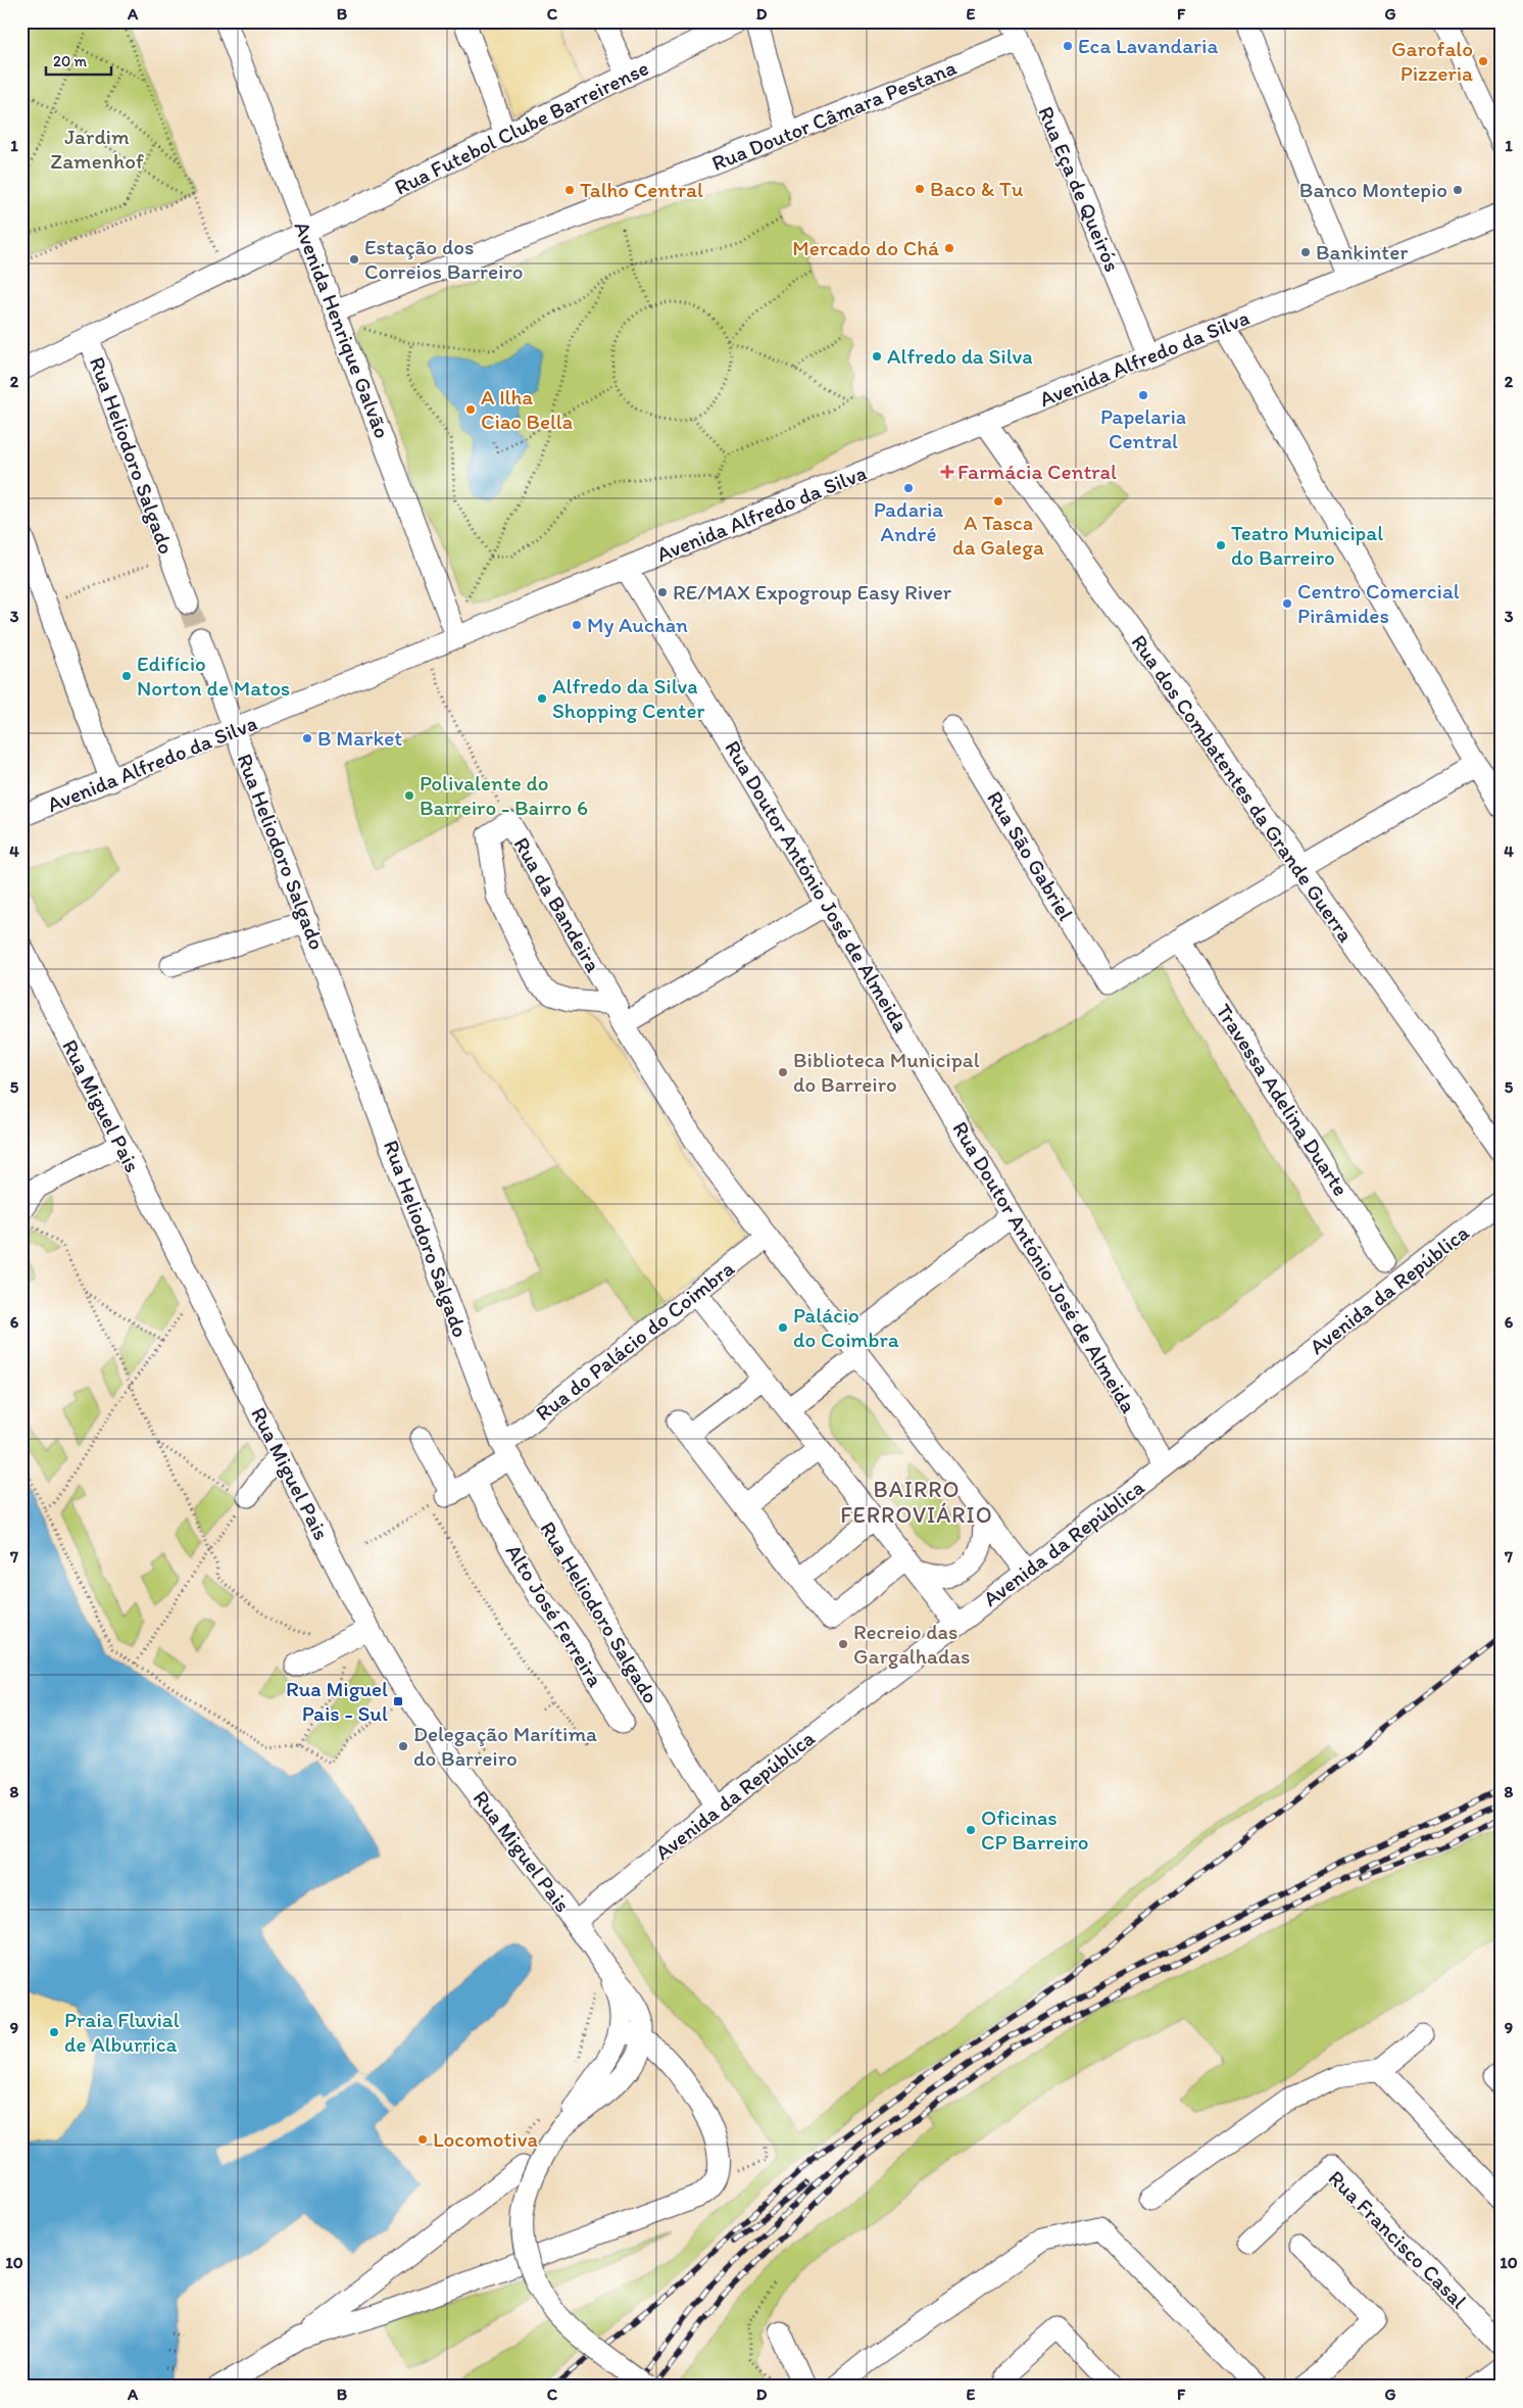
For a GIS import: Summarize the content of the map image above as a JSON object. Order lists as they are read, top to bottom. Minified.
{"streets":{"street":["Rua Doutor Câmara Pestana","Rua Futebol Clube Barreirense","Rua Eça de Queirós","Avenida Henrique Galvão","Avenida Alfredo da Silva","Rua Heliodoro Salgado","Rua dos Combatentes da Grande Guerra","Rua São Gabriel","Rua Doutor António José de Almeida","Rua da Bandeira","Travessa Adelina Duarte","Rua Miguel Pais","Avenida da República","Rua do Palácio do Coimbra","Alto José Ferreira","Rua Francisco Casal"]},"crossings":[["Rua Doutor Câmara Pestana","Rua Eça de Queirós"],["Rua Doutor Câmara Pestana","Avenida Henrique Galvão"],["Rua Futebol Clube Barreirense","Avenida Henrique Galvão"],["Rua Futebol Clube Barreirense","Rua Heliodoro Salgado"],["Rua Eça de Queirós","Avenida Alfredo da Silva"],["Avenida Henrique Galvão","Avenida Alfredo da Silva"],["Avenida Alfredo da Silva","Rua Heliodoro Salgado"],["Avenida Alfredo da Silva","Rua dos Combatentes da Grande Guerra"],["Avenida Alfredo da Silva","Rua Doutor António José de Almeida"],["Rua Heliodoro Salgado","Avenida da República"],["Rua Heliodoro Salgado","Rua do Palácio do Coimbra"],["Rua São Gabriel","Travessa Adelina Duarte"],["Rua Doutor António José de Almeida","Avenida da República"],["Rua da Bandeira","Avenida da República"],["Rua da Bandeira","Rua do Palácio do Coimbra"],["Rua Miguel Pais","Avenida da República"],["Rua do Palácio do Coimbra","Alto José Ferreira"]],"districts":["BAIRRO FERROVIÁRIO"],"parks":["Jardim Zamenhof"],"places":{"other":["Eca Lavandaria","Garofalo Pizzeria","Baco & Tu","Talho Central","Banco Montepio","Mercado do Chá","Bankinter","Estação dos Correios Barreiro","Alfredo da Silva","Papelaria Central","A Ilha Ciao Bella","Padaria André","A Tasca da Galega","Teatro Municipal do Barreiro","RE/MAX Expogroup Easy River","Centro Comercial Pirâmides","My Auchan","Edifício Norton de Matos","Alfredo da Silva Shopping Center","B Market","Polivalente do Barreiro - Bairro 6","Biblioteca Municipal do Barreiro","Palácio do Coimbra","Recreio das Gargalhadas","Delegação Marítima do Barreiro","Oficinas CP Barreiro","Praia Fluvial de Alburrica","Locomotiva"],"health":["Farmácia Central"],"transit":["Rua Miguel Pais - Sul"]},"scale_bar":"20 m","grid":{"columns":["A","B","C","D","E","F","G"],"rows":["1","2","3","4","5","6","7","8","9","10"]}}
